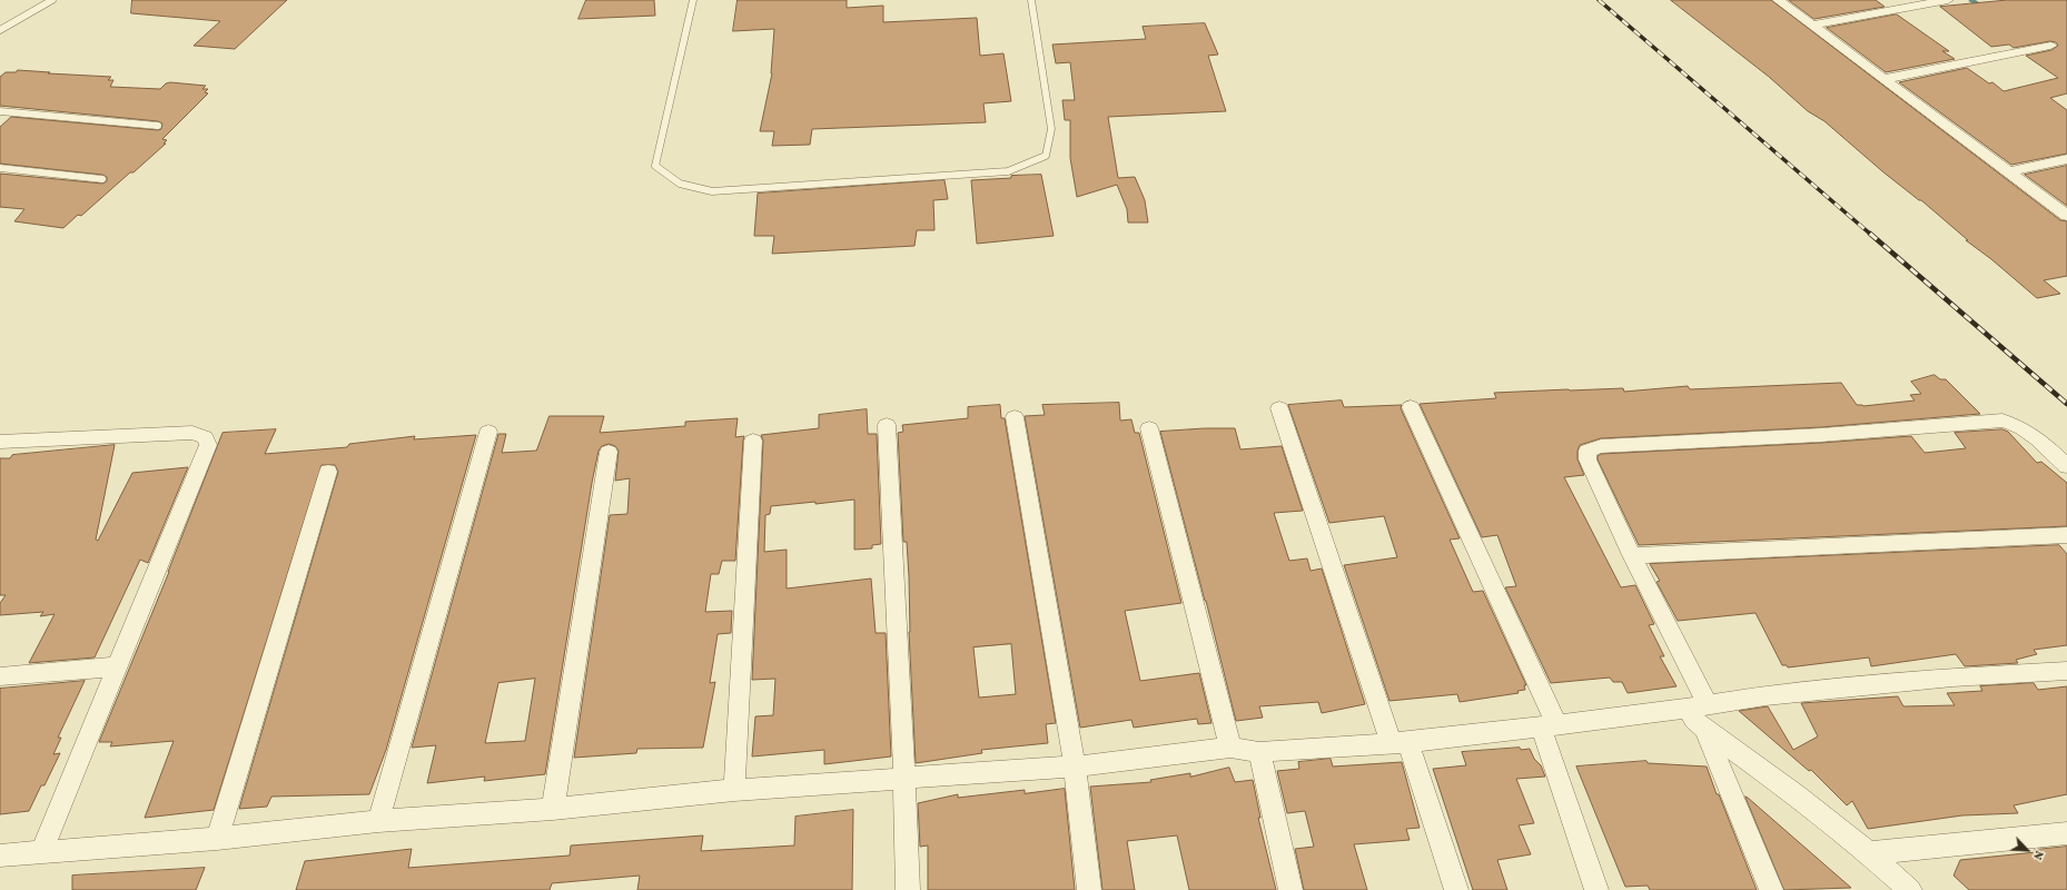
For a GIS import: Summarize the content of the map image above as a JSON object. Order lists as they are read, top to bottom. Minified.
{"north":"bottom right"}
